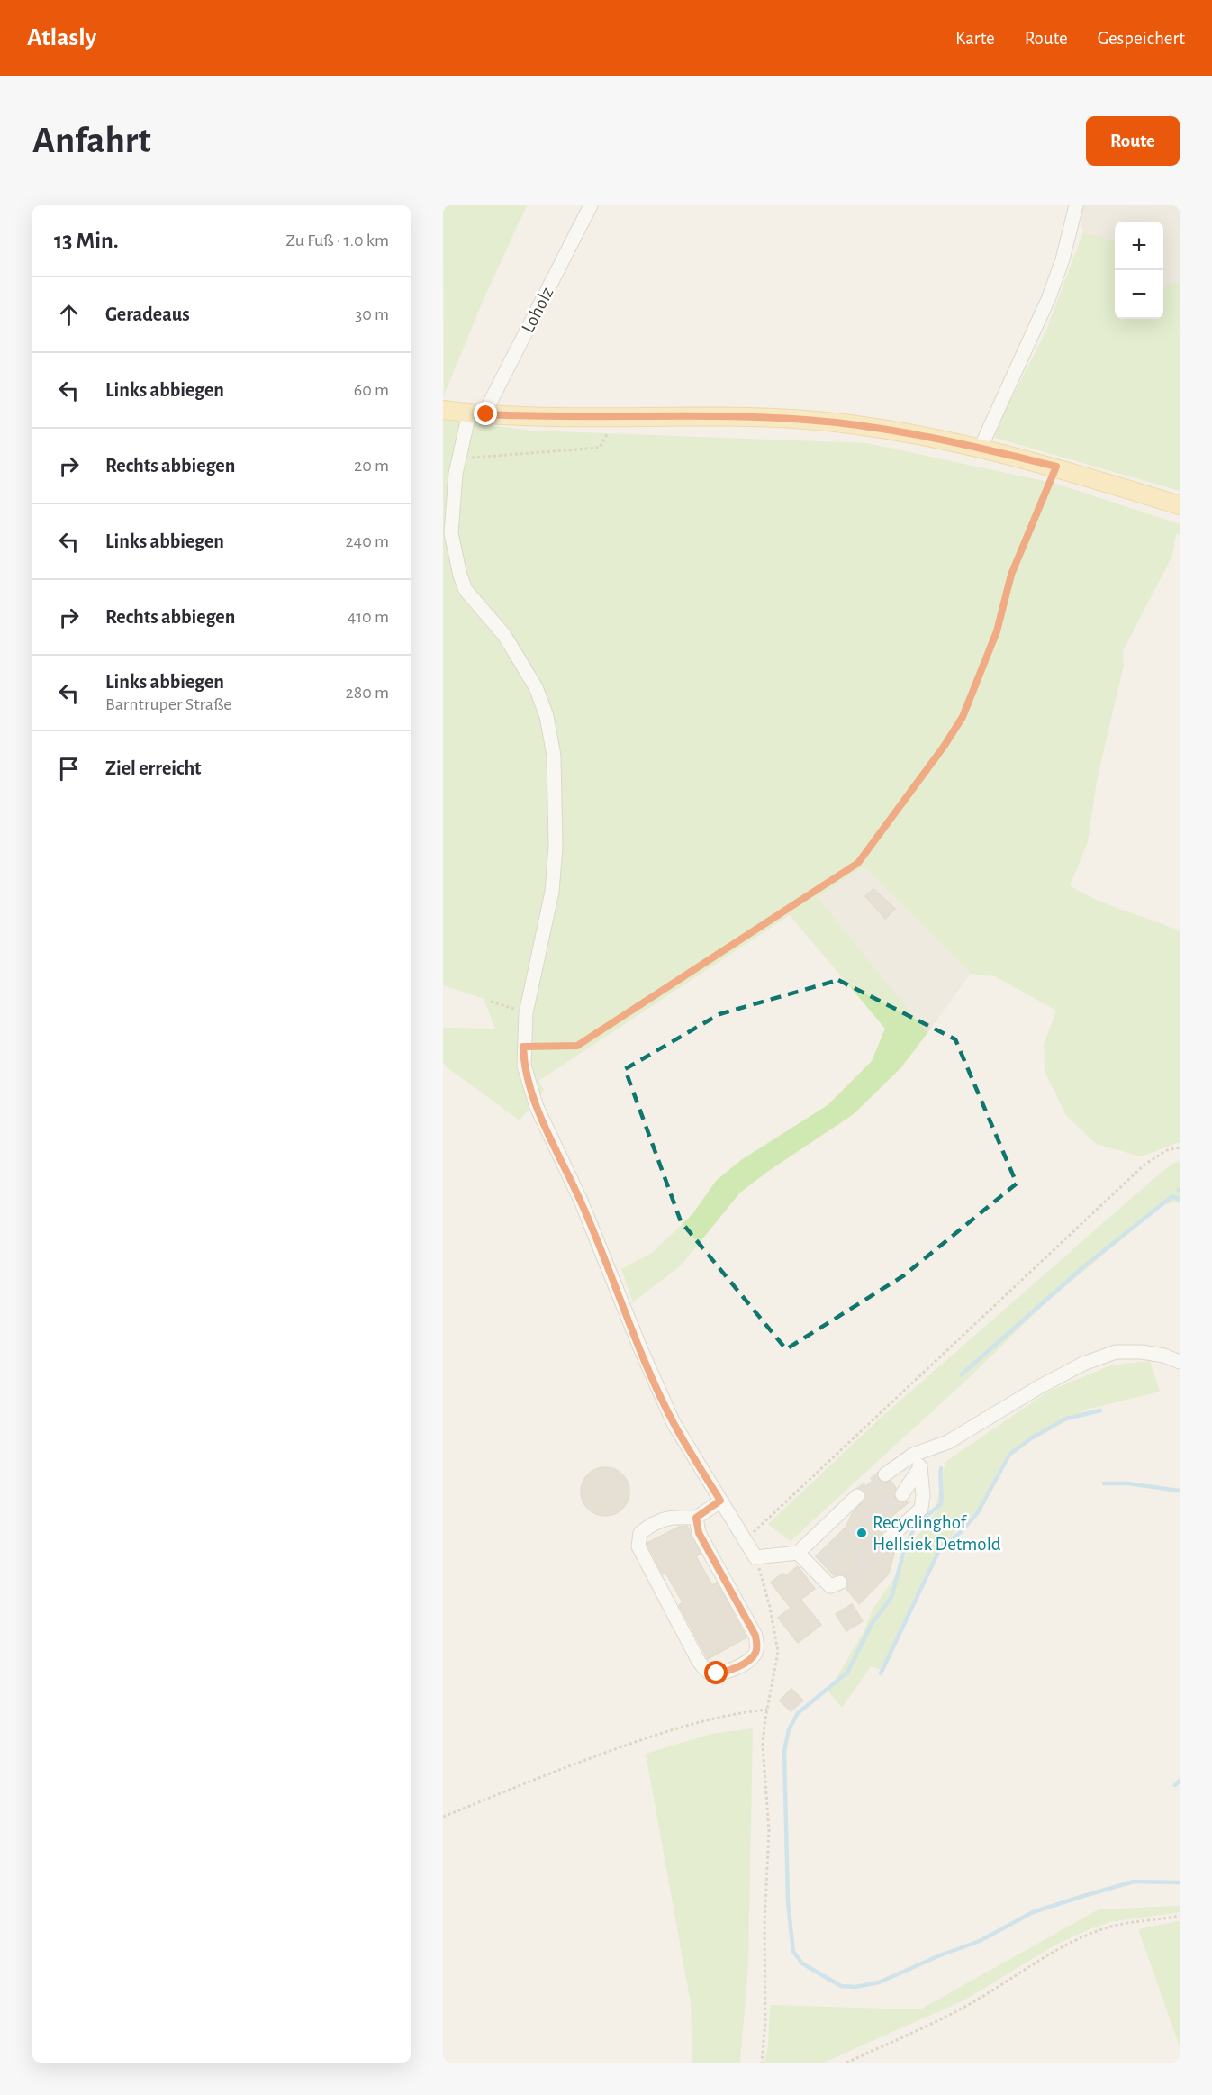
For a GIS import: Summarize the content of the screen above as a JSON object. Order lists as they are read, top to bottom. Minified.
{"streets":{"street":["Loholz"]},"places":["Recyclinghof Hellsiek Detmold"],"page":{"header":"Atlasly","nav":["Karte","Route","Gespeichert"],"buttons":"Route","title":"Anfahrt","heading":["13 Min.","Zu Fuß · 1.0 km"],"map_buttons":["+","−"],"list":[["Geradeaus","30 m"],["Links abbiegen","60 m"],["Rechts abbiegen","20 m"],["Links abbiegen","240 m"],["Rechts abbiegen","410 m"],["Links abbiegen","Barntruper Straße","280 m"],"Ziel erreicht"]}}
